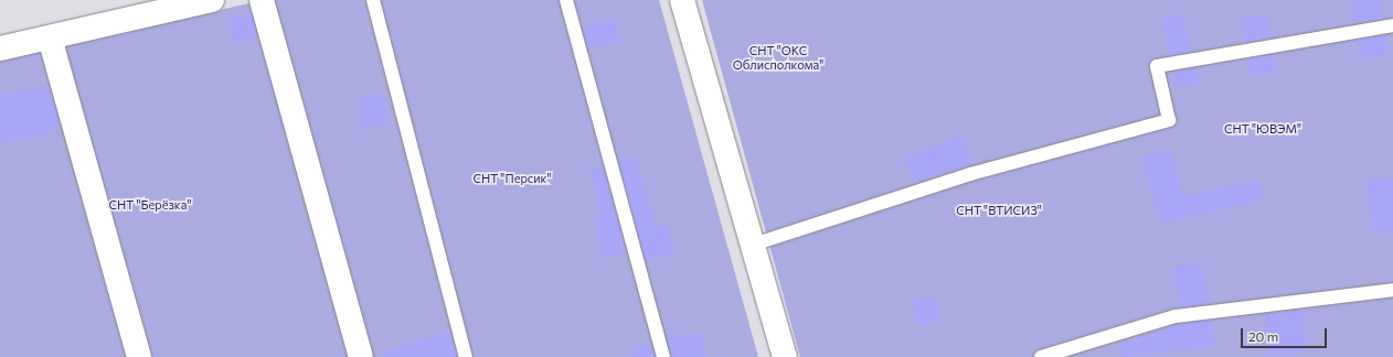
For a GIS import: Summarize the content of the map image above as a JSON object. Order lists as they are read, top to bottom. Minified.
{"parks":["СНТ \"ОКС Облисполкома\"","СНТ \"ЮВЭМ\"","СНТ \"Персик\"","СНТ \"Берёзка\"","СНТ \"ВТИСИЗ\""],"scale_bar":"20 m"}
